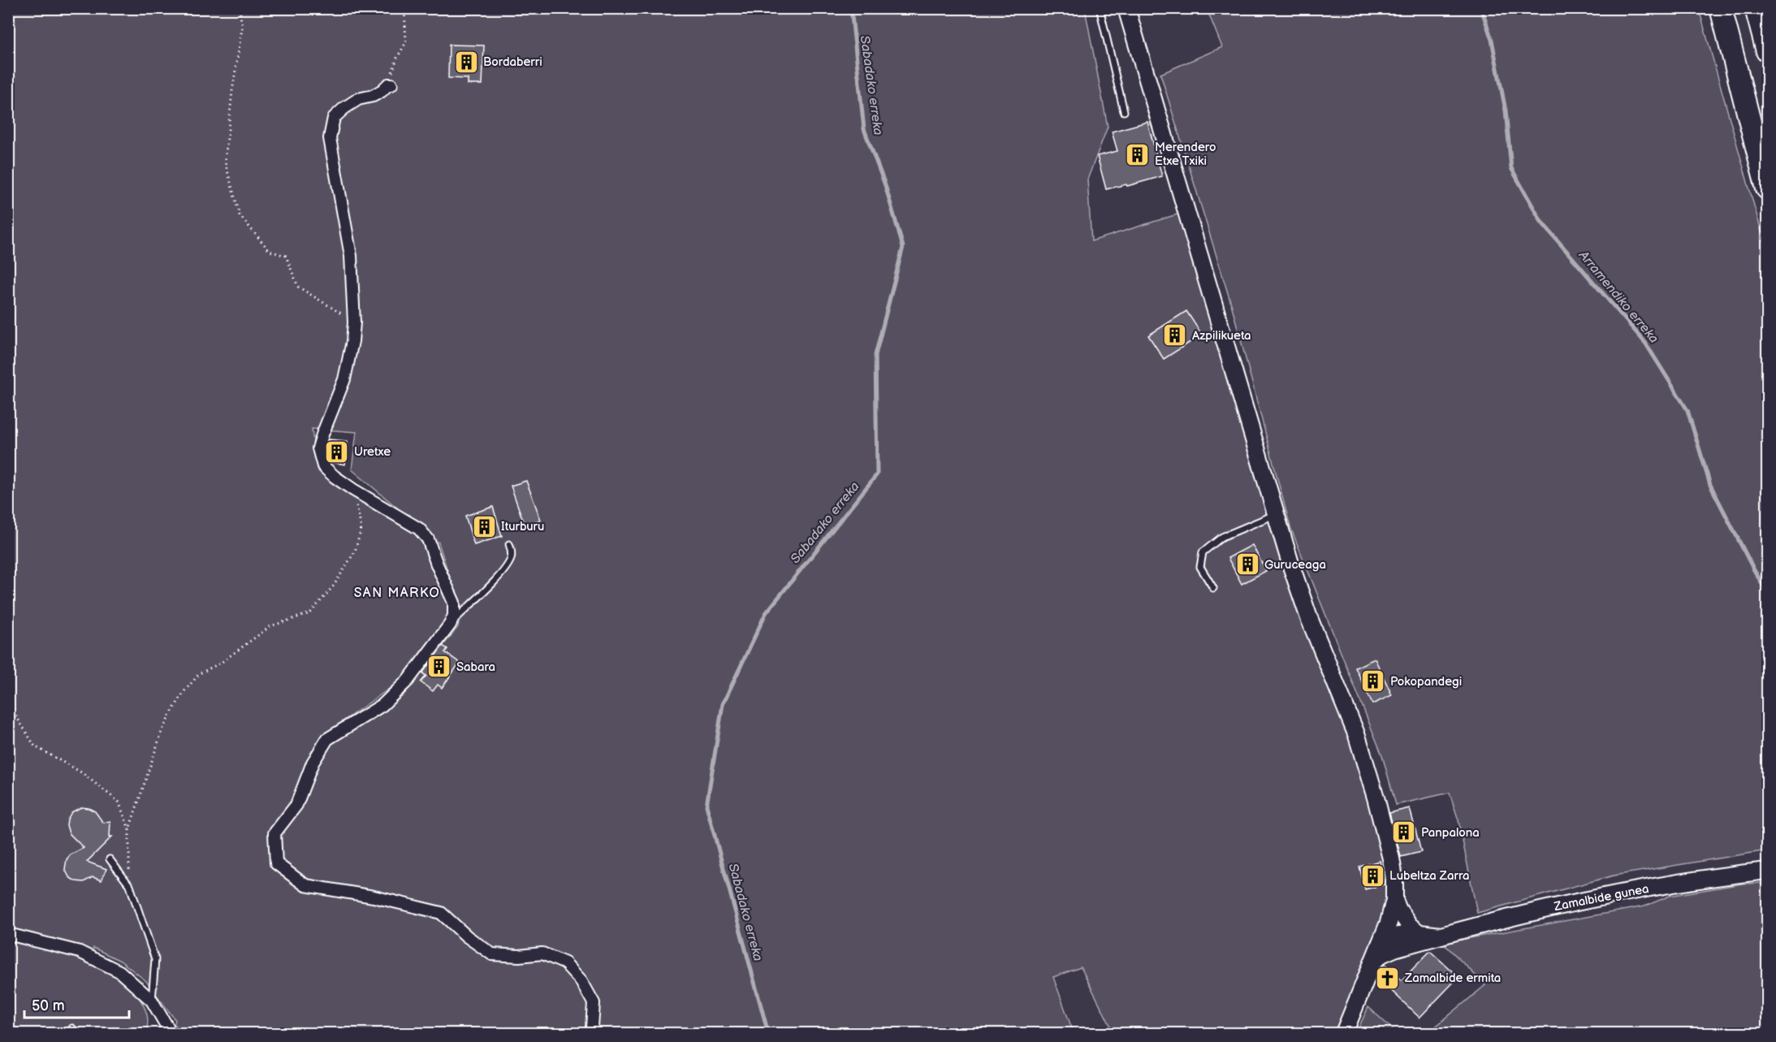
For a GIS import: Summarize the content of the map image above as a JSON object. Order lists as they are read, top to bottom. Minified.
{"streets":{"street":["Zamalbide gunea"]},"districts":["SAN MARKO"],"water":["Sabadako erreka","Arramendiko erreka"],"places":{"building":["Bordaberri","Merendero Etxe Txiki","Azpilikueta","Uretxe","Iturburu","Guruceaga","Sabara","Pokopandegi","Panpalona","Lubeltza Zarra"],"church":["Zamalbide ermita"]},"scale_bar":"50 m"}
